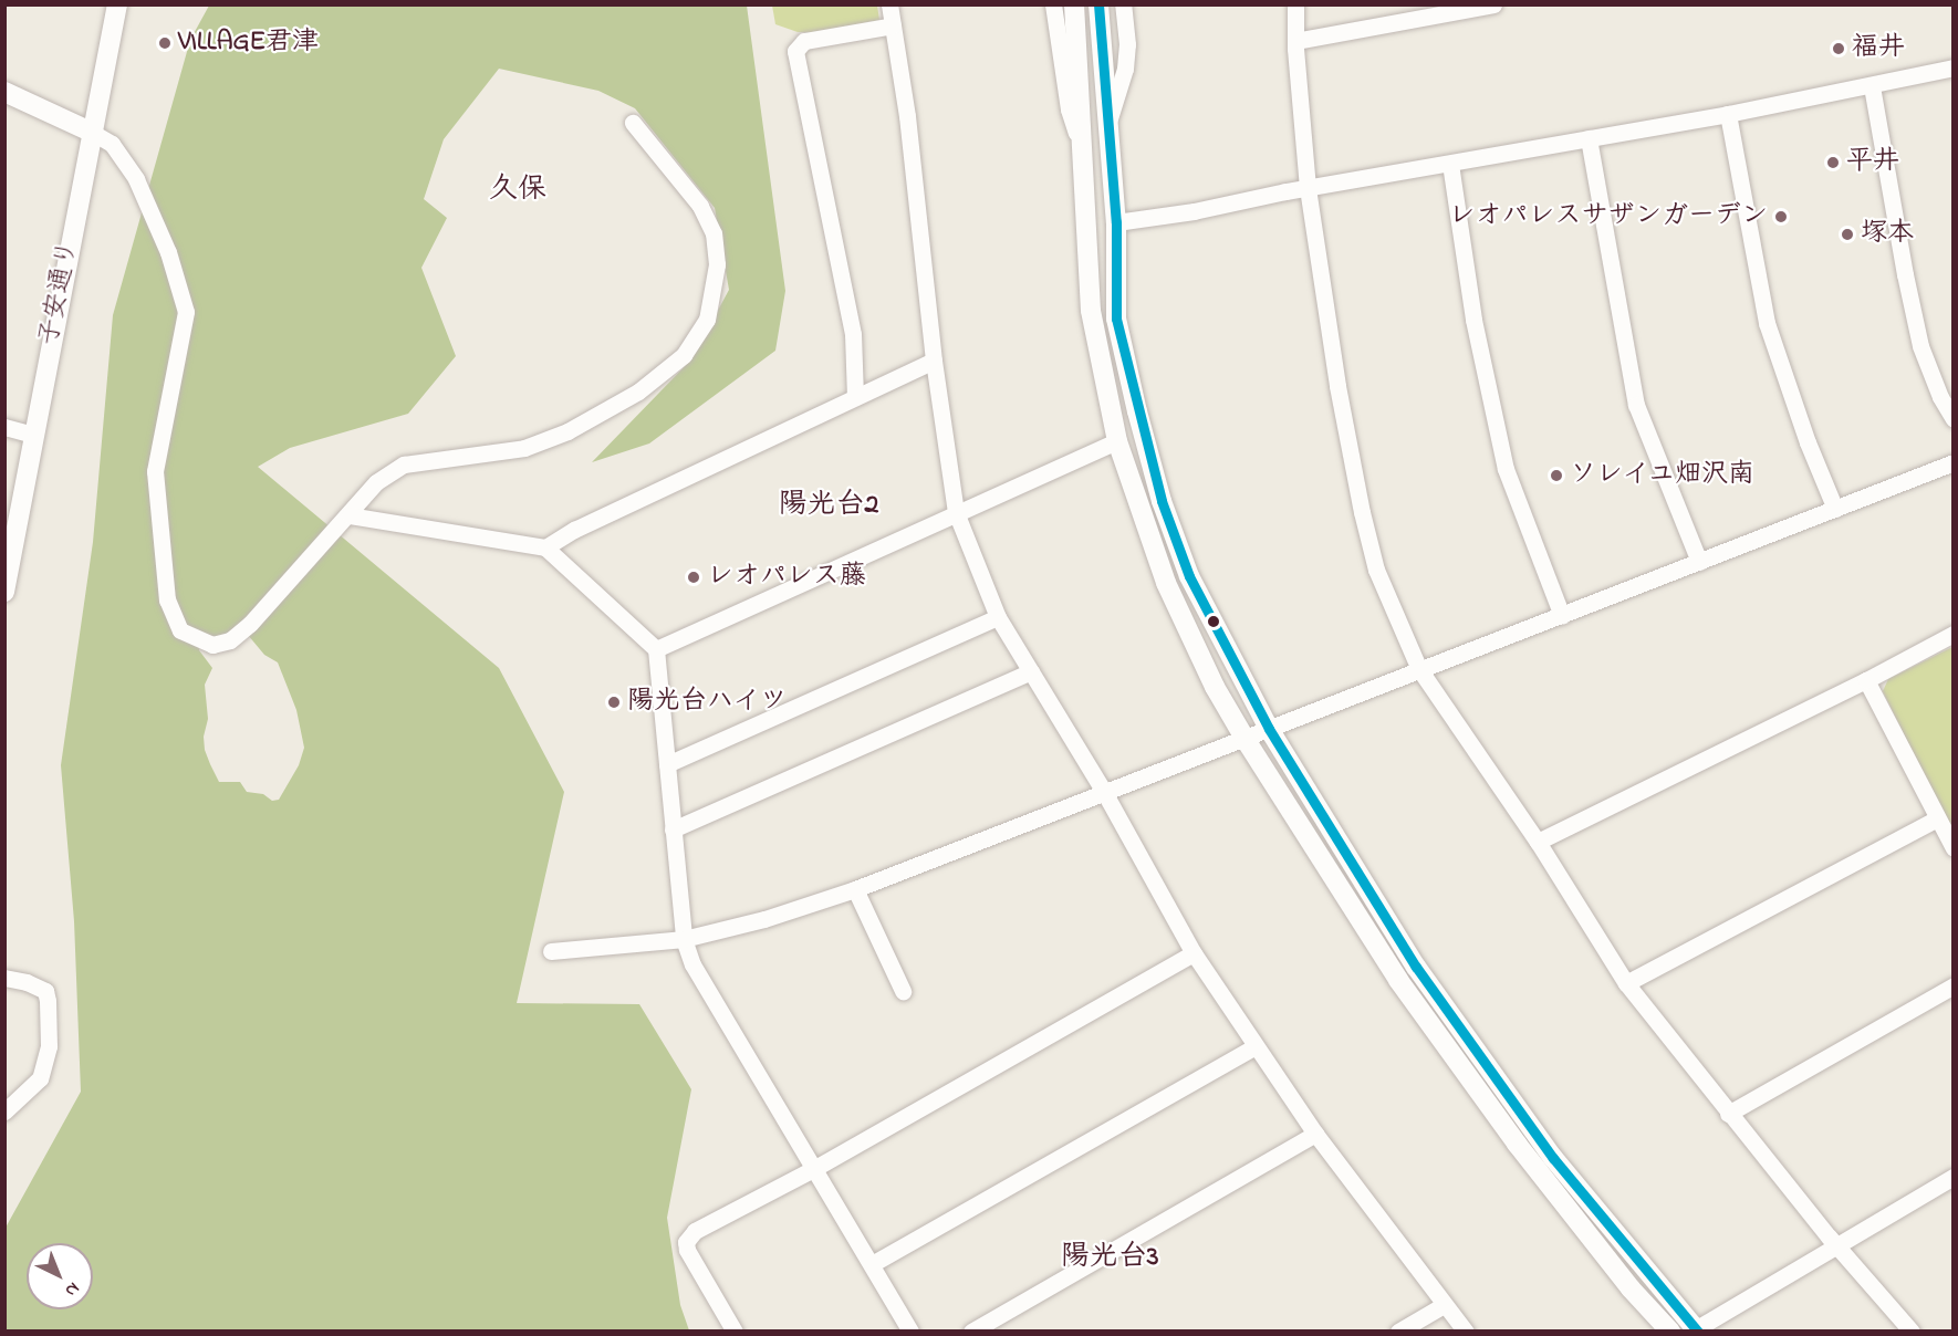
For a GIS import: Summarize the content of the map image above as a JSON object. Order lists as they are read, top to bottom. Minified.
{"streets":{"street":["子安通り"]},"districts":["久保","陽光台2","陽光台3"],"places":["VILLAGE君津","福井","平井","レオパレスサザンガーデン","塚本","ソレイユ畑沢南","レオパレス藤","陽光台ハイツ"],"north":"bottom right"}
